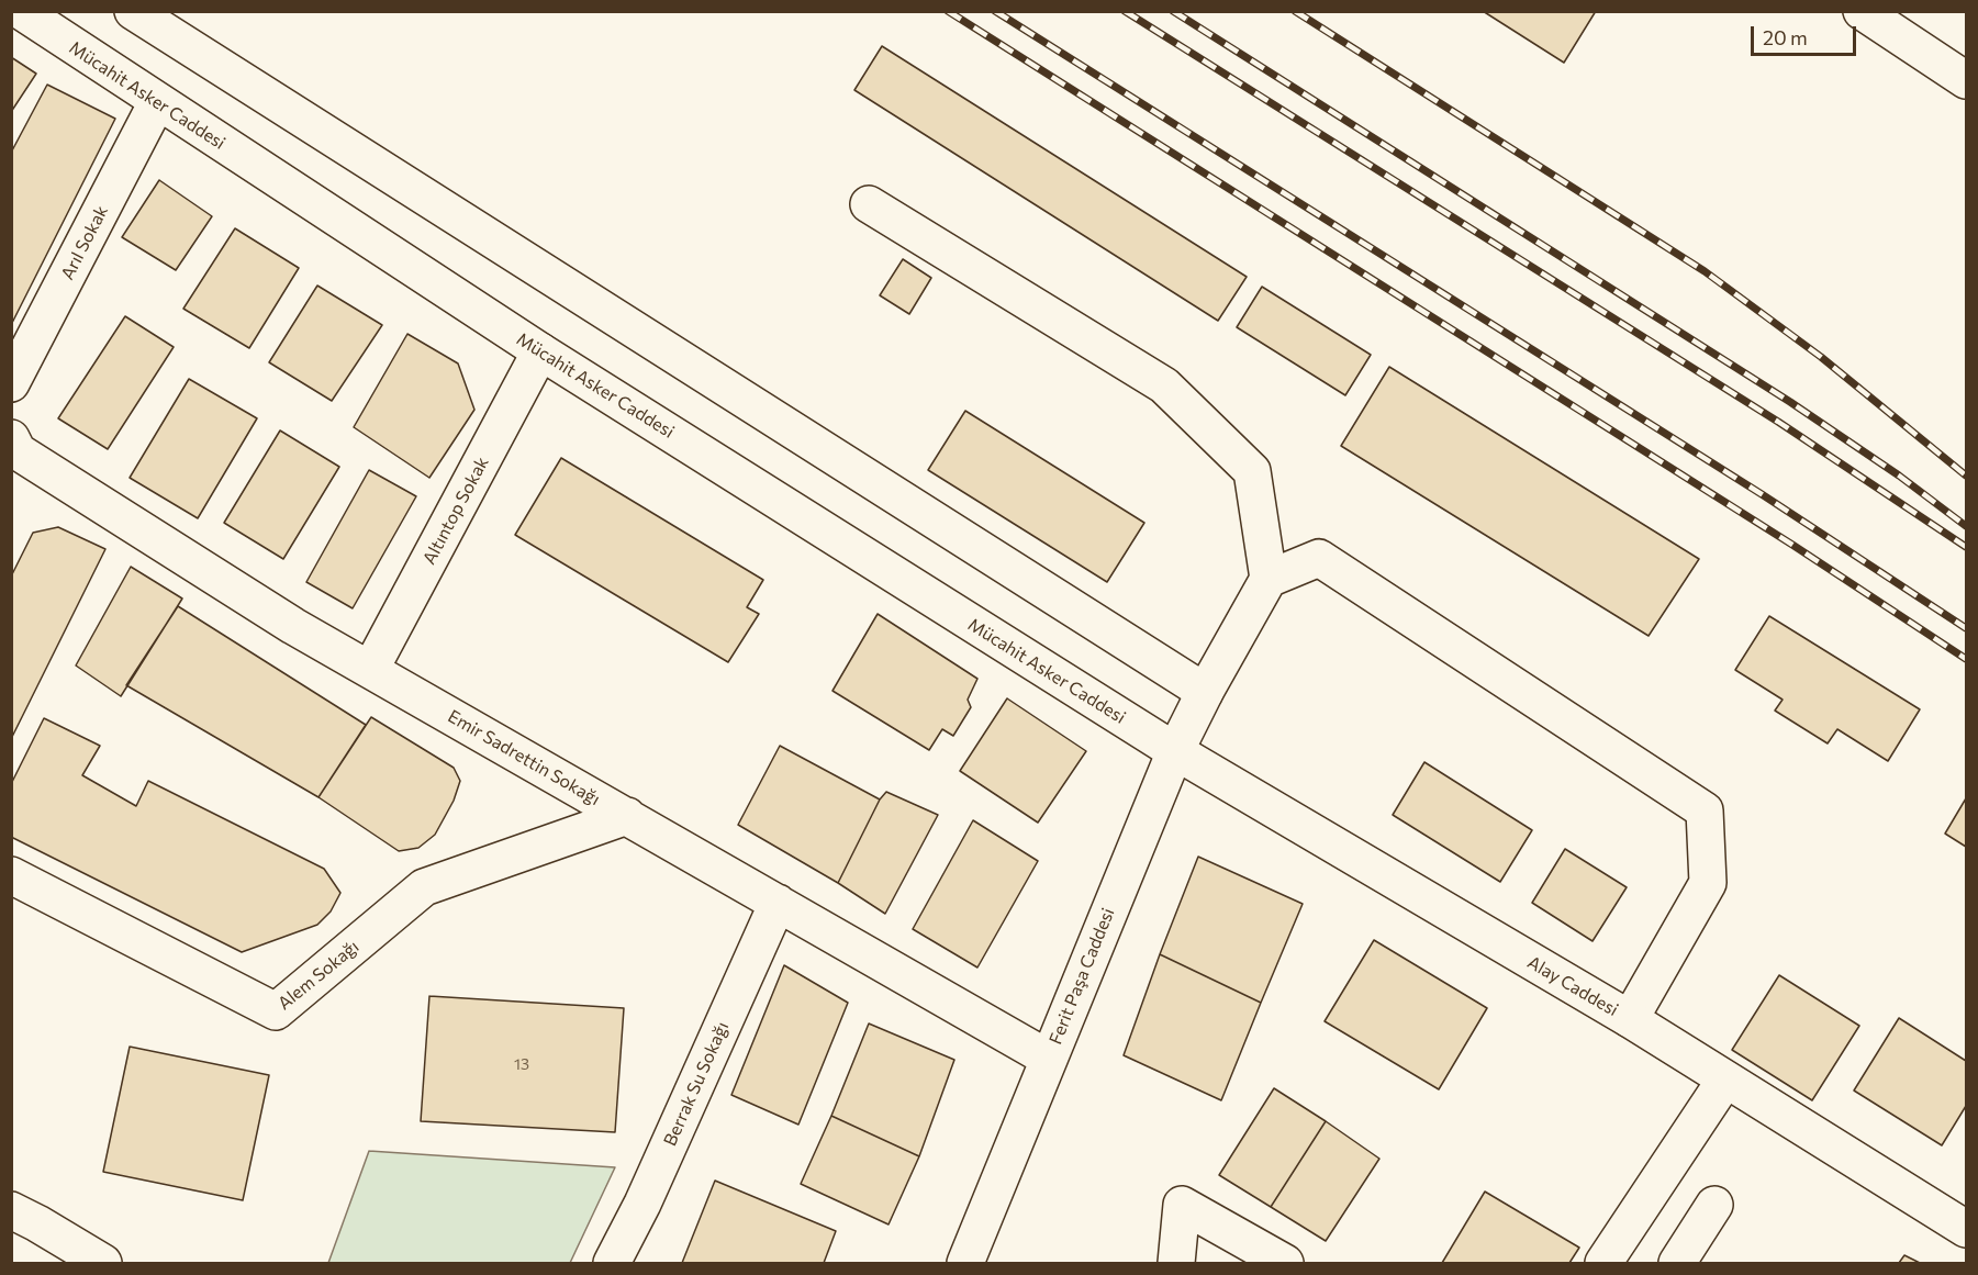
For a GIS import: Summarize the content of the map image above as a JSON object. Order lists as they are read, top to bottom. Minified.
{"streets":{"street":["Mücahit Asker Caddesi","Arıl Sokak","Altıntop Sokak","Emir Sadrettin Sokağı","Alem Sokağı","Ferit Paşa Caddesi","Alay Caddesi","Berrak Su Sokağı"]},"crossings":[["Mücahit Asker Caddesi","Arıl Sokak"],["Mücahit Asker Caddesi","Altıntop Sokak"],["Mücahit Asker Caddesi","Ferit Paşa Caddesi"],["Mücahit Asker Caddesi","Alay Caddesi"],["Altıntop Sokak","Emir Sadrettin Sokağı"],["Emir Sadrettin Sokağı","Alem Sokağı"],["Emir Sadrettin Sokağı","Ferit Paşa Caddesi"],["Emir Sadrettin Sokağı","Berrak Su Sokağı"],["Ferit Paşa Caddesi","Alay Caddesi"]],"house_numbers":["13"],"scale_bar":"20 m"}
